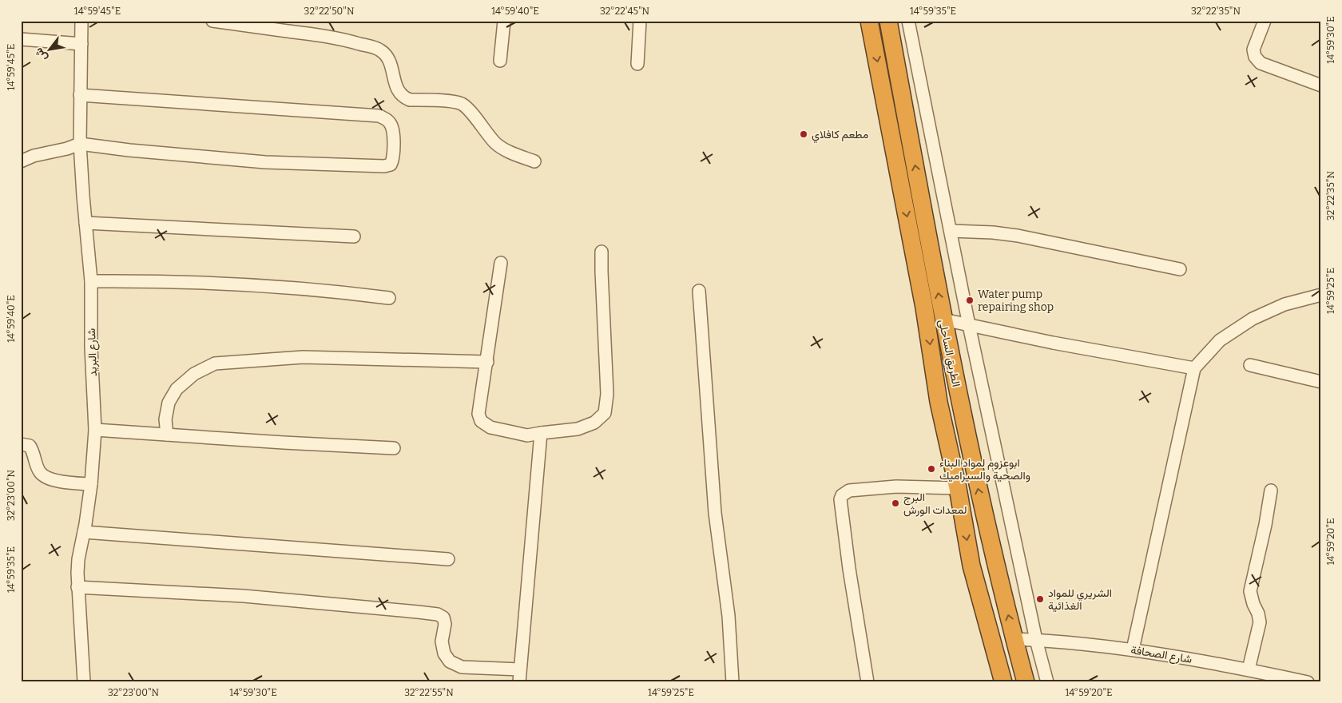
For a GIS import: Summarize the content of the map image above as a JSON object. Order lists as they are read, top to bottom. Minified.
{"streets":{"highway":["الطريق الساحلى"],"street":["شارع البريد","شارع الصحافة"]},"crossings":[["الطريق الساحلى","شارع الصحافة"]],"places":["مطعم كافلاي","Water pump repairing shop","ابوعزوم لمواد البناء والصحية والسيراميك","البرج لمعدات الورش","الشريري للمواد الغذائية"],"north":"bottom left","coordinates":["14°59'45\"E","32°22'50\"N","14°59'40\"E","32°22'45\"N","14°59'35\"E","32°22'35\"N","14°59'30\"E","14°59'25\"E","32°23'00\"N","14°59'20\"E","32°22'55\"N"]}
